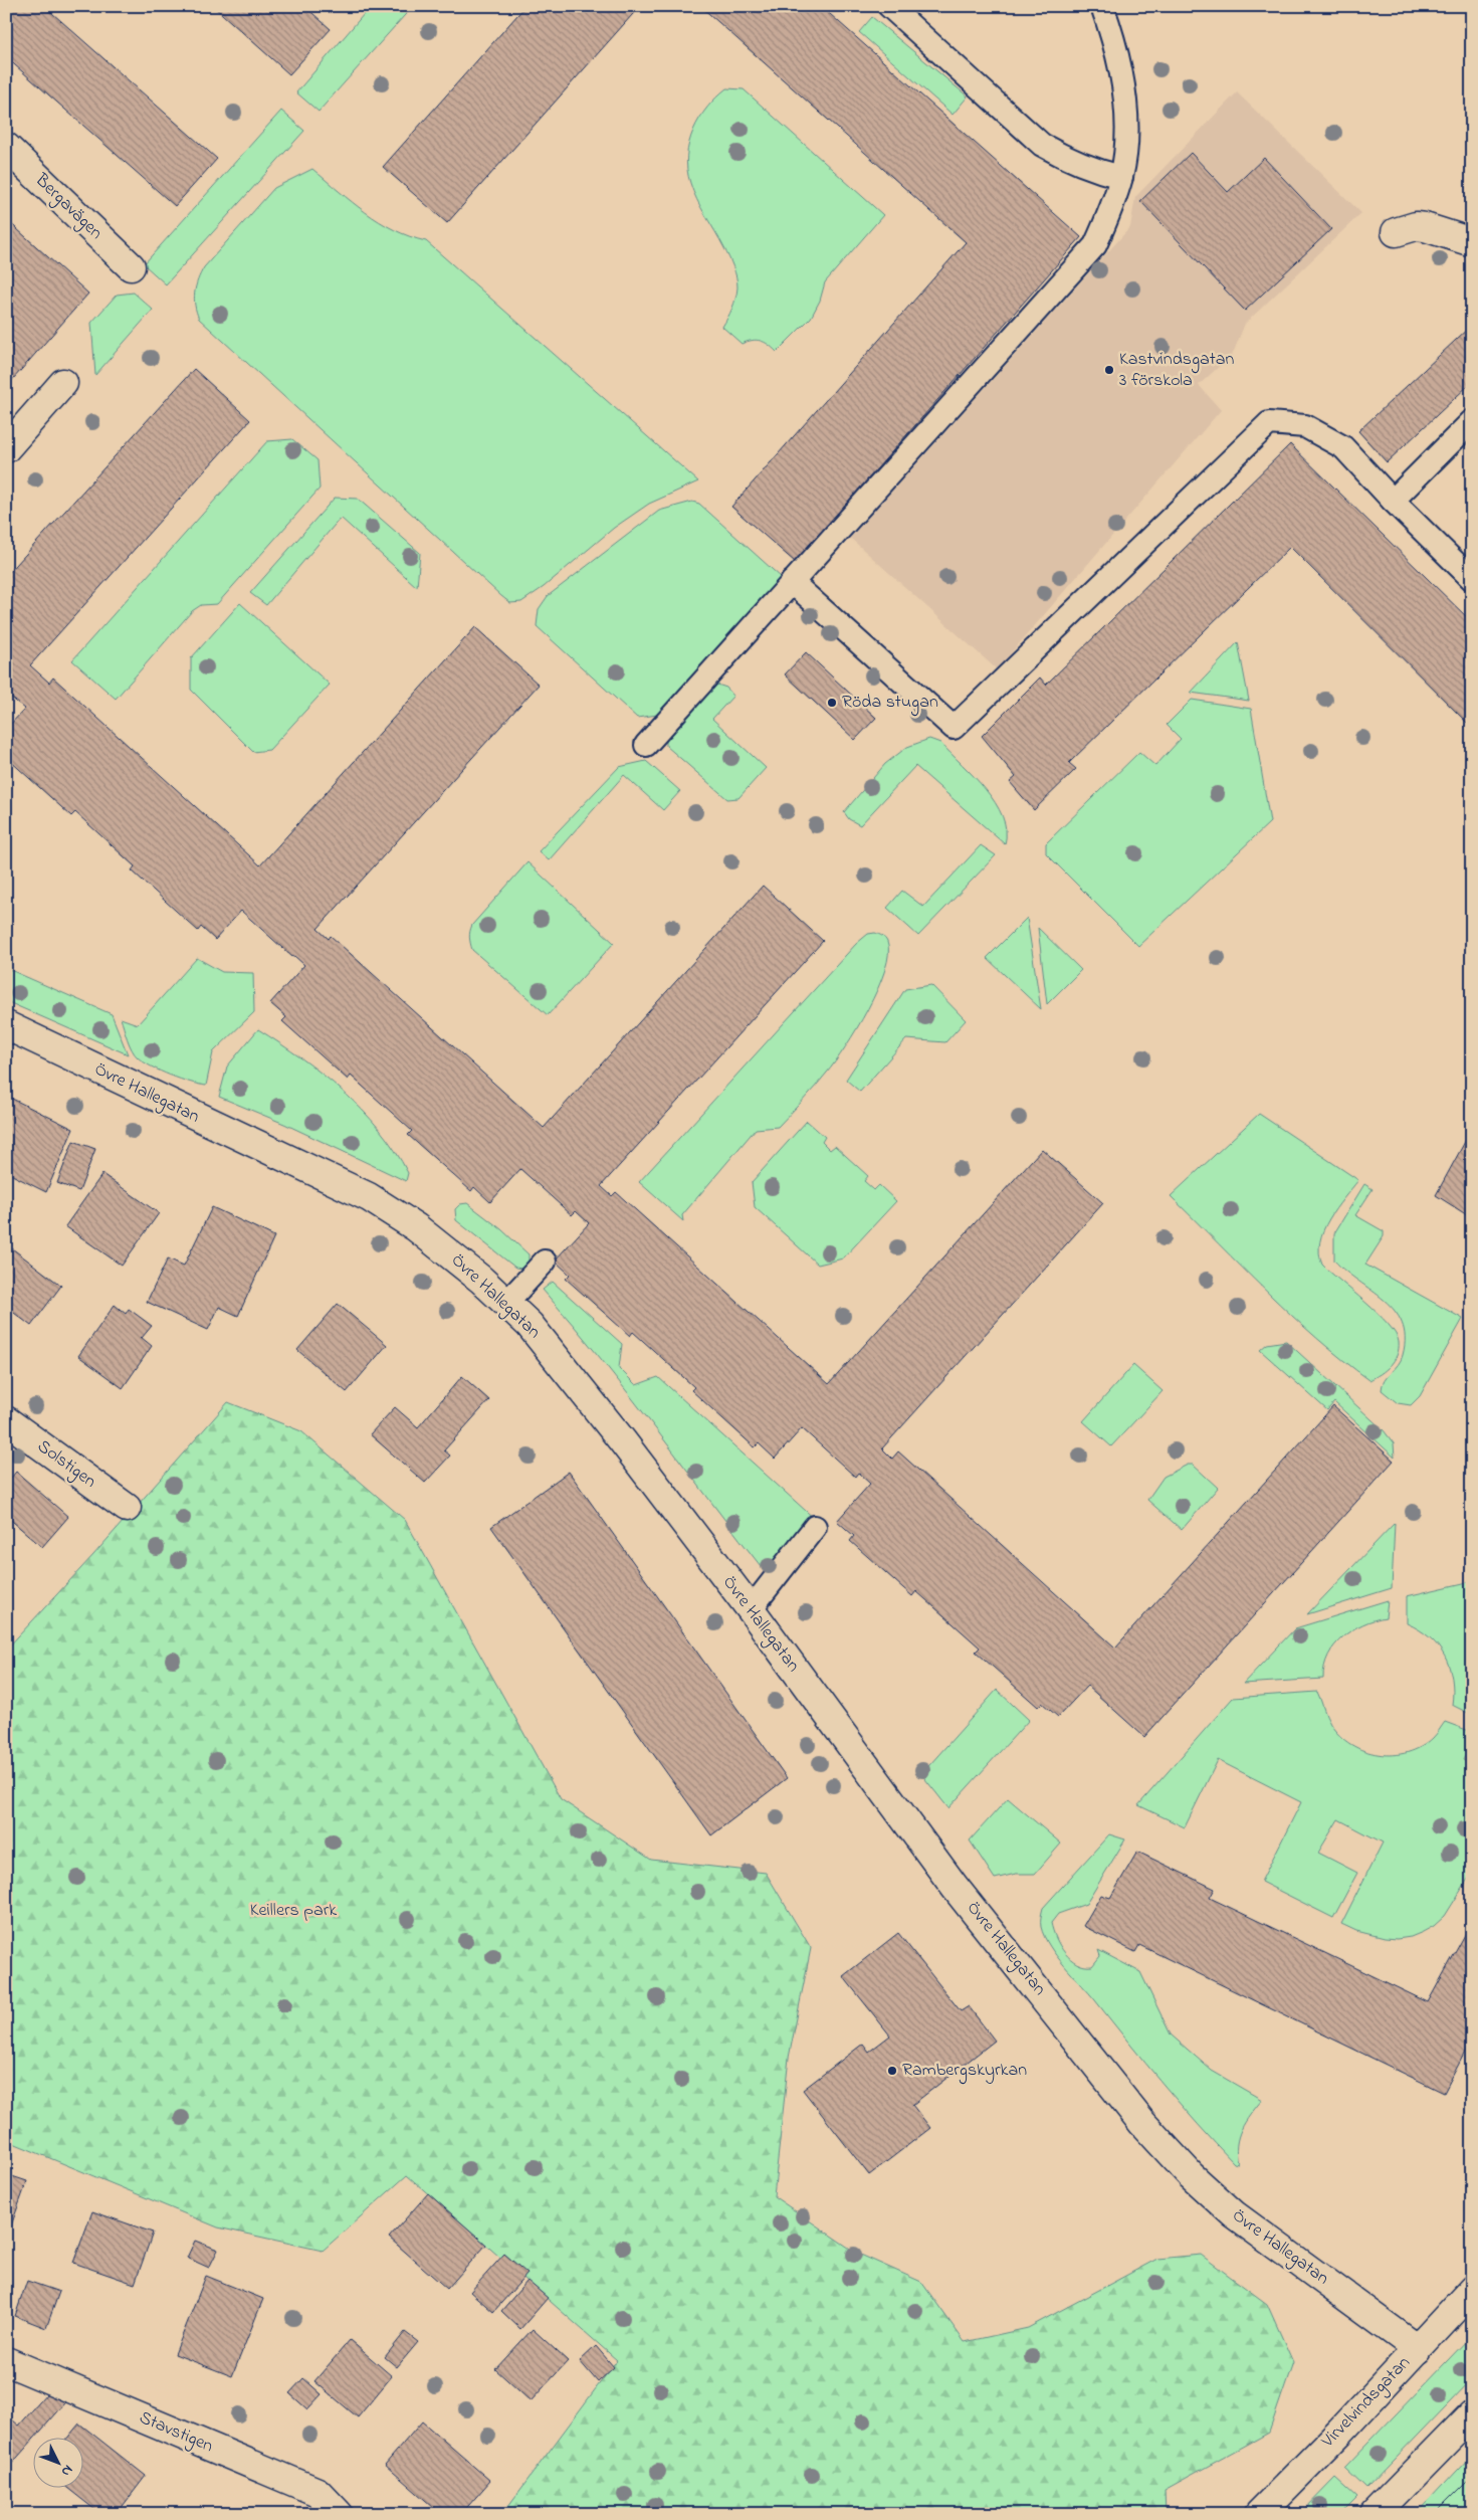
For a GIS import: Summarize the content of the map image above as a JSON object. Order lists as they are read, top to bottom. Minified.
{"streets":{"street":["Bergavägen","Övre Hallegatan","Solstigen","Virvelvindsgatan","Stavstigen"]},"crossings":[["Övre Hallegatan","Virvelvindsgatan"]],"parks":["Keillers park"],"places":["Kastvindsgatan 3 förskola","Röda stugan","Rambergskyrkan"],"north":"bottom right"}
